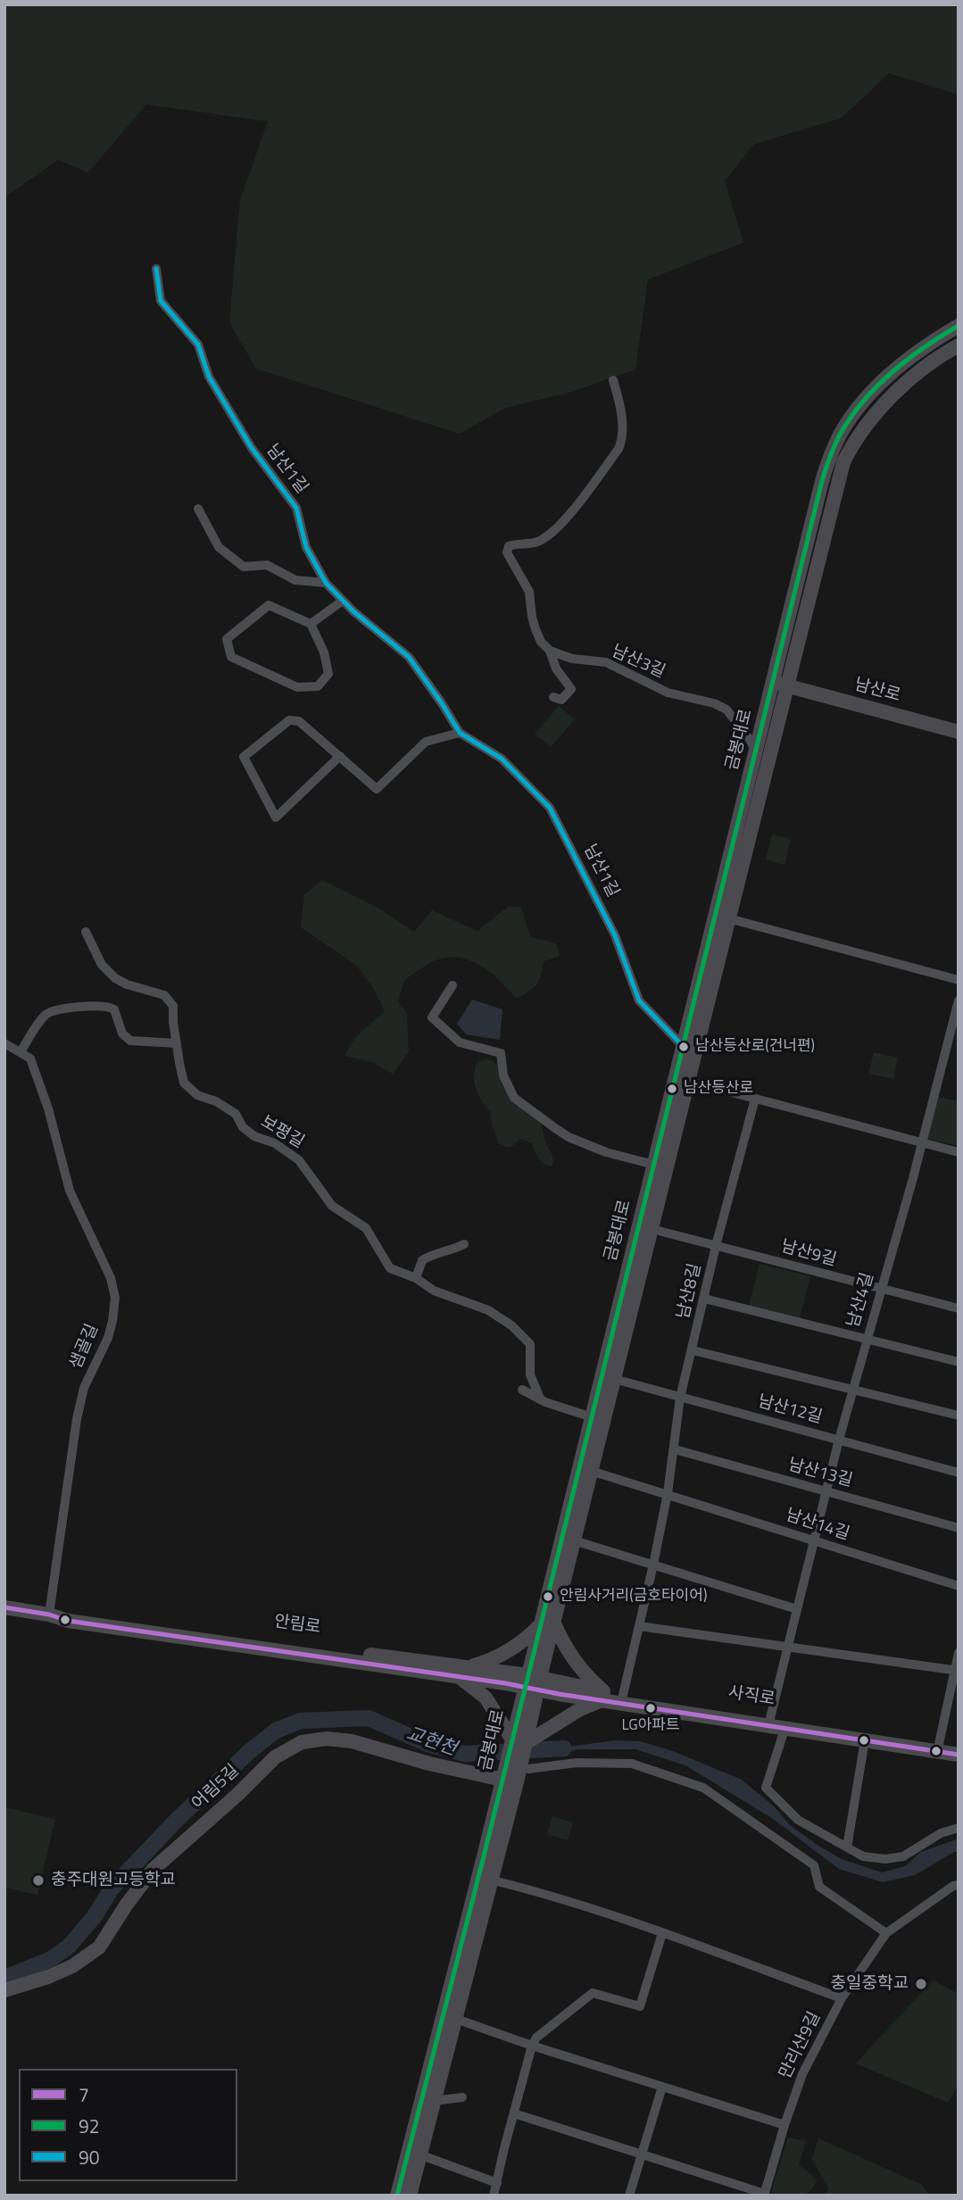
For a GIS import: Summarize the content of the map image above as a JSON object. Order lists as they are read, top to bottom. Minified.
{"streets":{"street":["남산1길","남산3길","남산로","금봉대로","보평길","남산9길","남산8길","남산4길","샘골길","남산12길","남산13길","남산14길","안림로","사직로","어림5길","만리산9길"]},"crossings":[["남산1길","금봉대로"],["남산3길","금봉대로"],["남산로","금봉대로"],["금봉대로","남산9길"],["금봉대로","남산12길"],["금봉대로","남산14길"],["금봉대로","안림로"],["금봉대로","사직로"],["금봉대로","어림5길"],["남산9길","남산8길"],["남산9길","남산4길"],["남산8길","남산12길"],["남산8길","남산13길"],["남산8길","남산14길"],["남산4길","남산12길"],["남산4길","남산13길"],["남산4길","남산14길"],["남산4길","사직로"],["샘골길","안림로"],["안림로","사직로"]],"water":["교현천"],"places":["남산등산로(건너편)","남산등산로","안림사거리(금호타이어)","LG아파트","충주대원고등학교","충일중학교"],"lines":["transit line 90","transit line 92","transit line 7"],"legend":["7","92","90"]}
